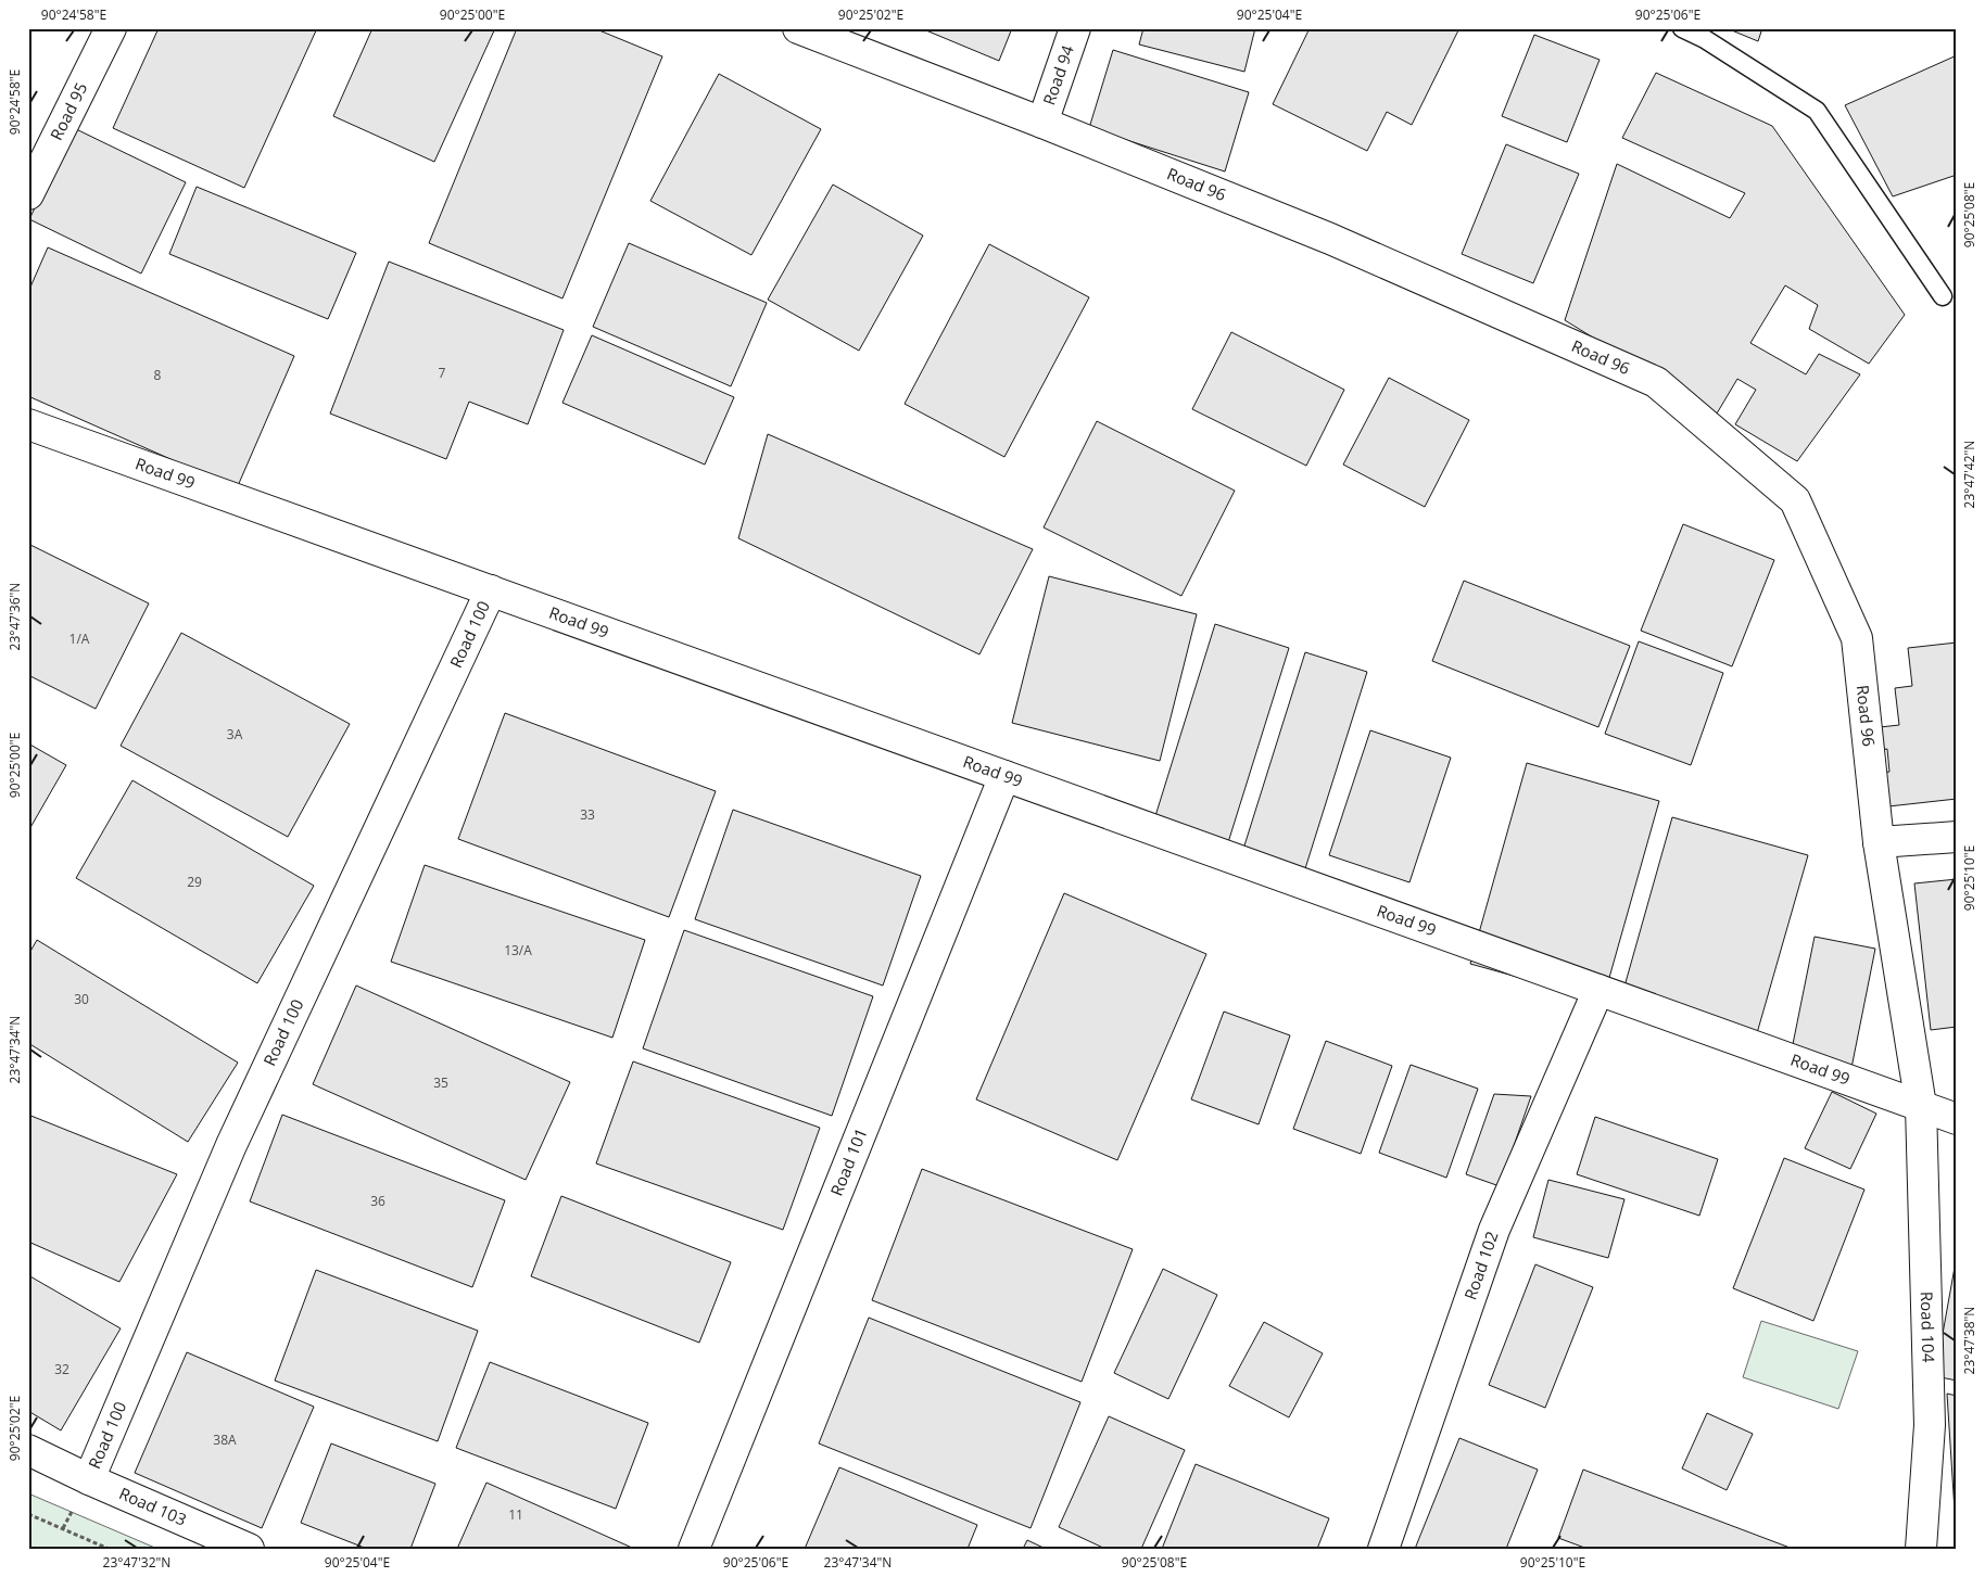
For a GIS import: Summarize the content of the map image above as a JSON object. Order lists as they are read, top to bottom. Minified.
{"streets":{"street":["Road 94","Road 95","Road 96","Road 99","Road 100","Road 101","Road 102","Road 104","Road 103"]},"crossings":[["Road 94","Road 96"],["Road 96","Road 99"],["Road 96","Road 104"],["Road 99","Road 100"],["Road 99","Road 101"],["Road 99","Road 102"],["Road 99","Road 104"],["Road 100","Road 103"]],"house_numbers":["7","8","1/A","3A","33","29","13/A","30","35","36","32","38A","11"],"coordinates":["90°24'58\"E","90°25'00\"E","90°25'02\"E","90°25'04\"E","90°25'06\"E","90°25'08\"E","23°47'42\"N","23°47'36\"N","90°25'10\"E","23°47'34\"N","23°47'38\"N","23°47'32\"N"]}
